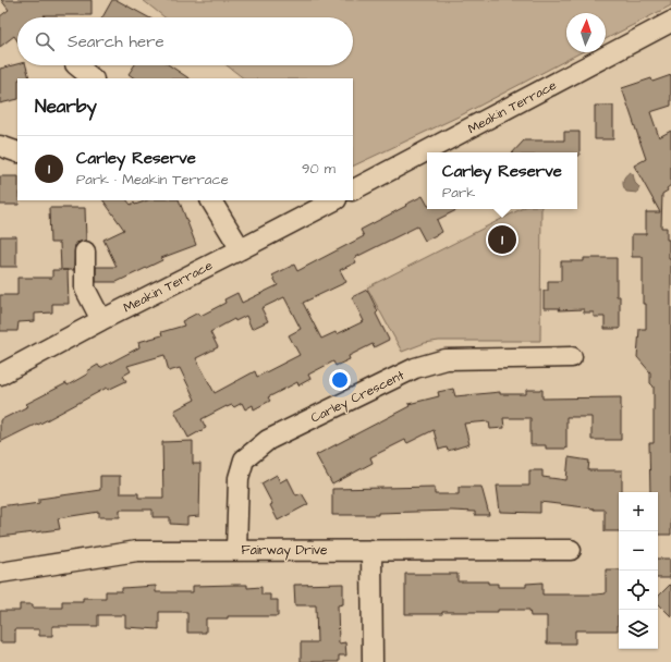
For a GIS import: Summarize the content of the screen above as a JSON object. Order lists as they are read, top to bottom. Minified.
{"streets":{"street":["Meakin Terrace","Carley Crescent","Fairway Drive"]},"crossings":[["Carley Crescent","Fairway Drive"]],"north":"top","page":{"search":"Search here","heading":"Nearby","list":[{"mark":"1","name":"Carley Reserve","note":"Park · Meakin Terrace","value":"90 m"}],"popup":["Carley Reserve","Park"],"pins":"1","map_buttons":["+","−"]}}
